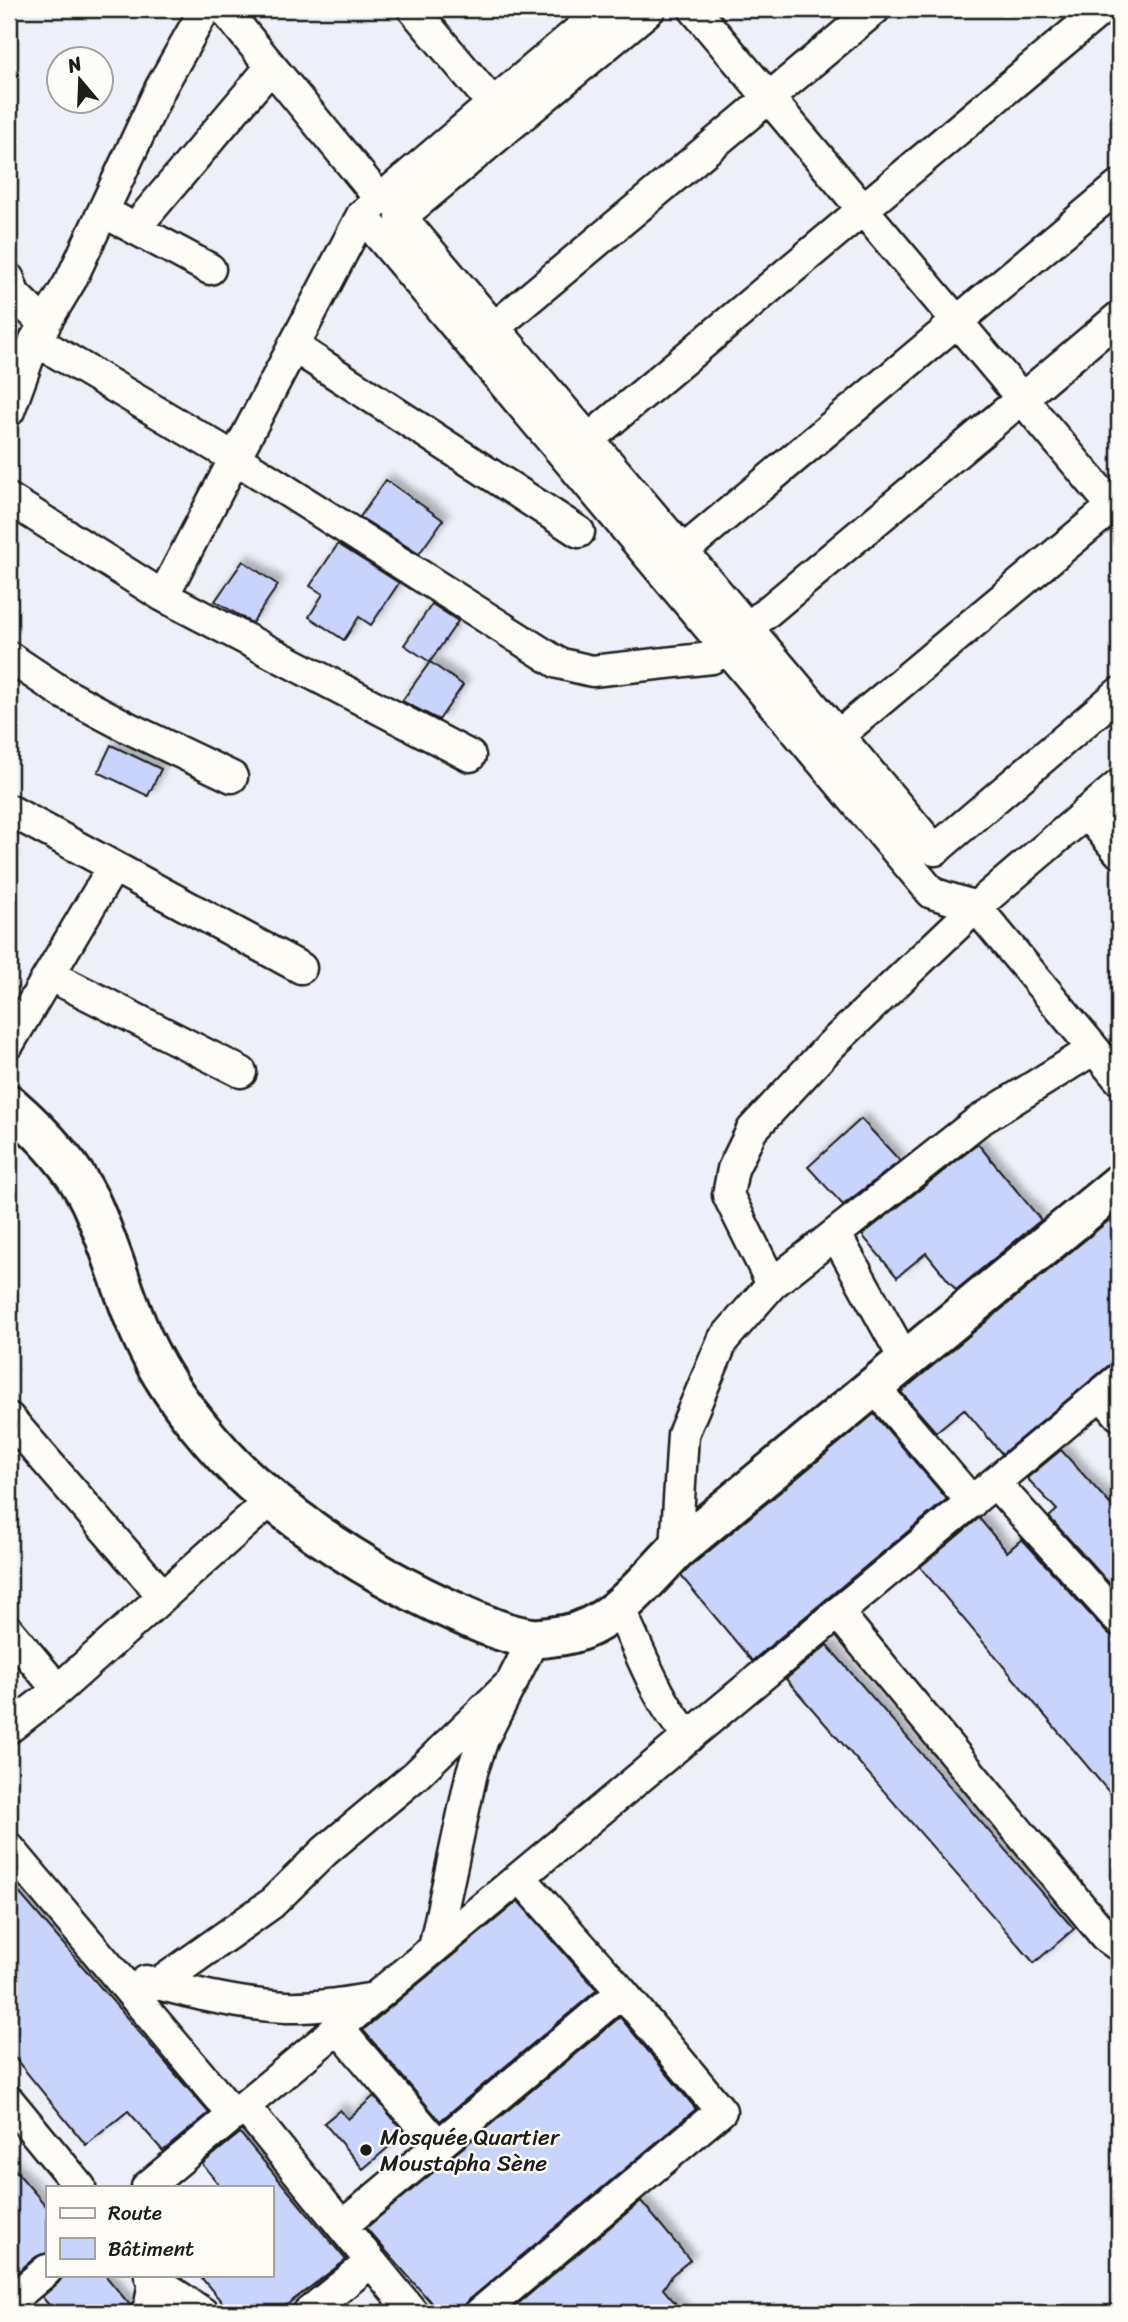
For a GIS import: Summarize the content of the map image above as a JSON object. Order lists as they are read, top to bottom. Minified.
{"places":["Mosquée Quartier Moustapha Sène"],"legend":["Route","Bâtiment"],"north":"top"}
